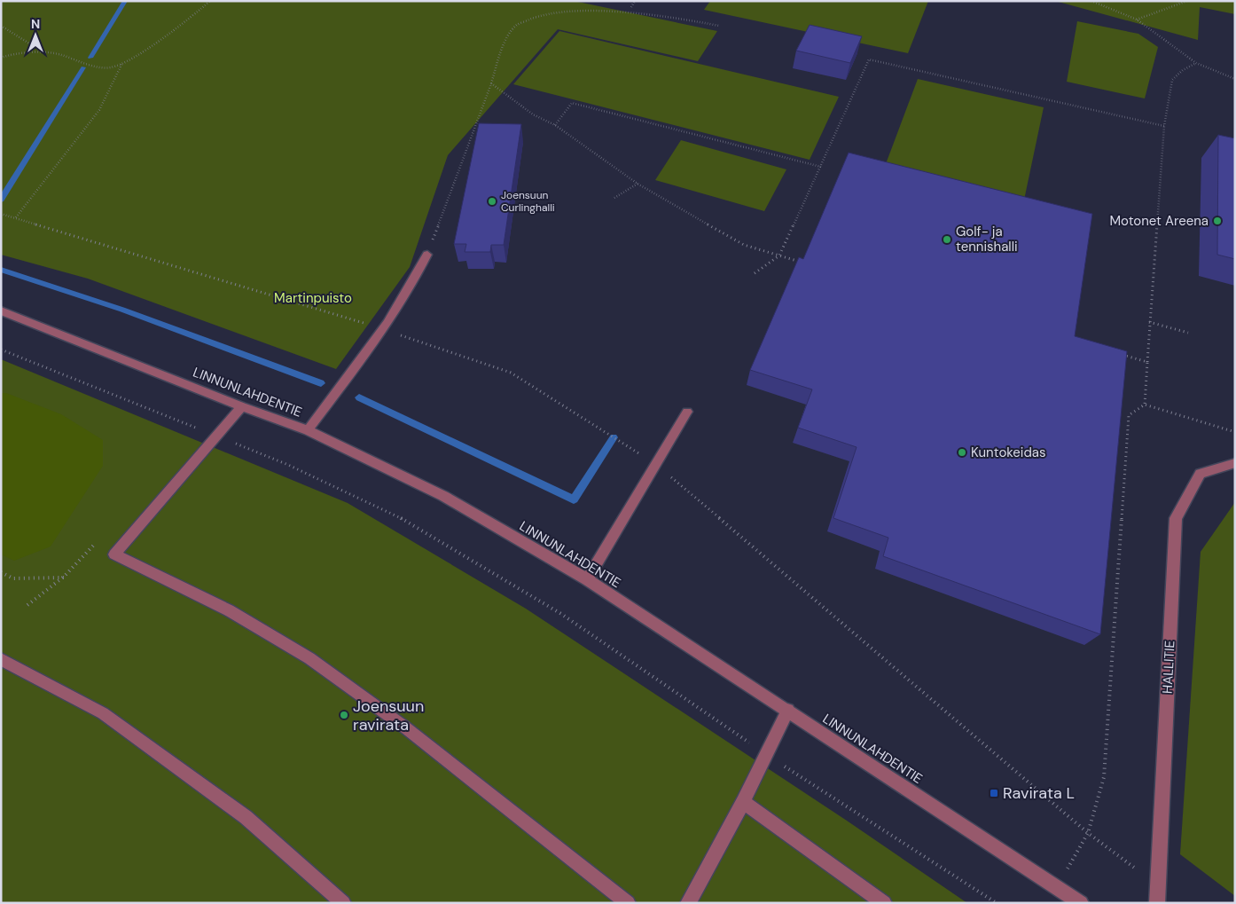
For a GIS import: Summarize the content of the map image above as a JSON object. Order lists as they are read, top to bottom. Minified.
{"streets":{"street":["LINNUNLAHDENTIE","HALLITIE"]},"parks":["Martinpuisto"],"places":{"other":["Joensuun Curlinghalli","Motonet Areena","Golf- ja tennishalli","Kuntokeidas","Joensuun ravirata"],"transit":["Ravirata L"]},"north":"top"}
